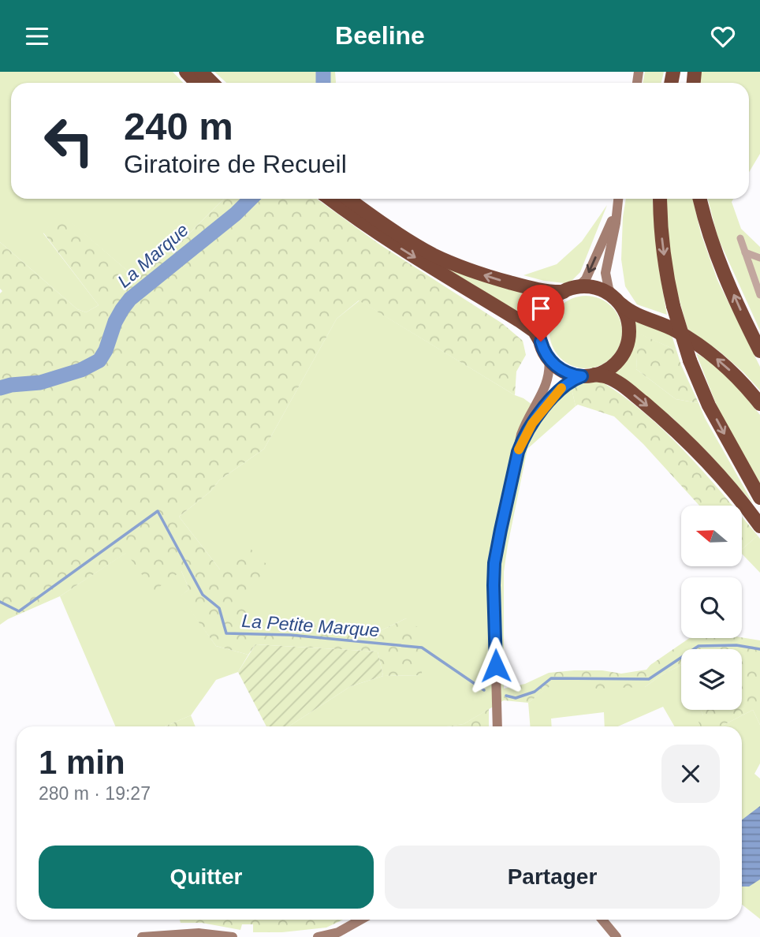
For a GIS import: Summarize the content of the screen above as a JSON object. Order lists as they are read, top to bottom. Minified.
{"water":["La Marque","La Petite Marque"],"north":"left","page":{"header":"Beeline","turn":["240 m","Giratoire de Recueil"],"heading":["1 min","280 m · 19:27"],"buttons":["Quitter","Partager"]}}
